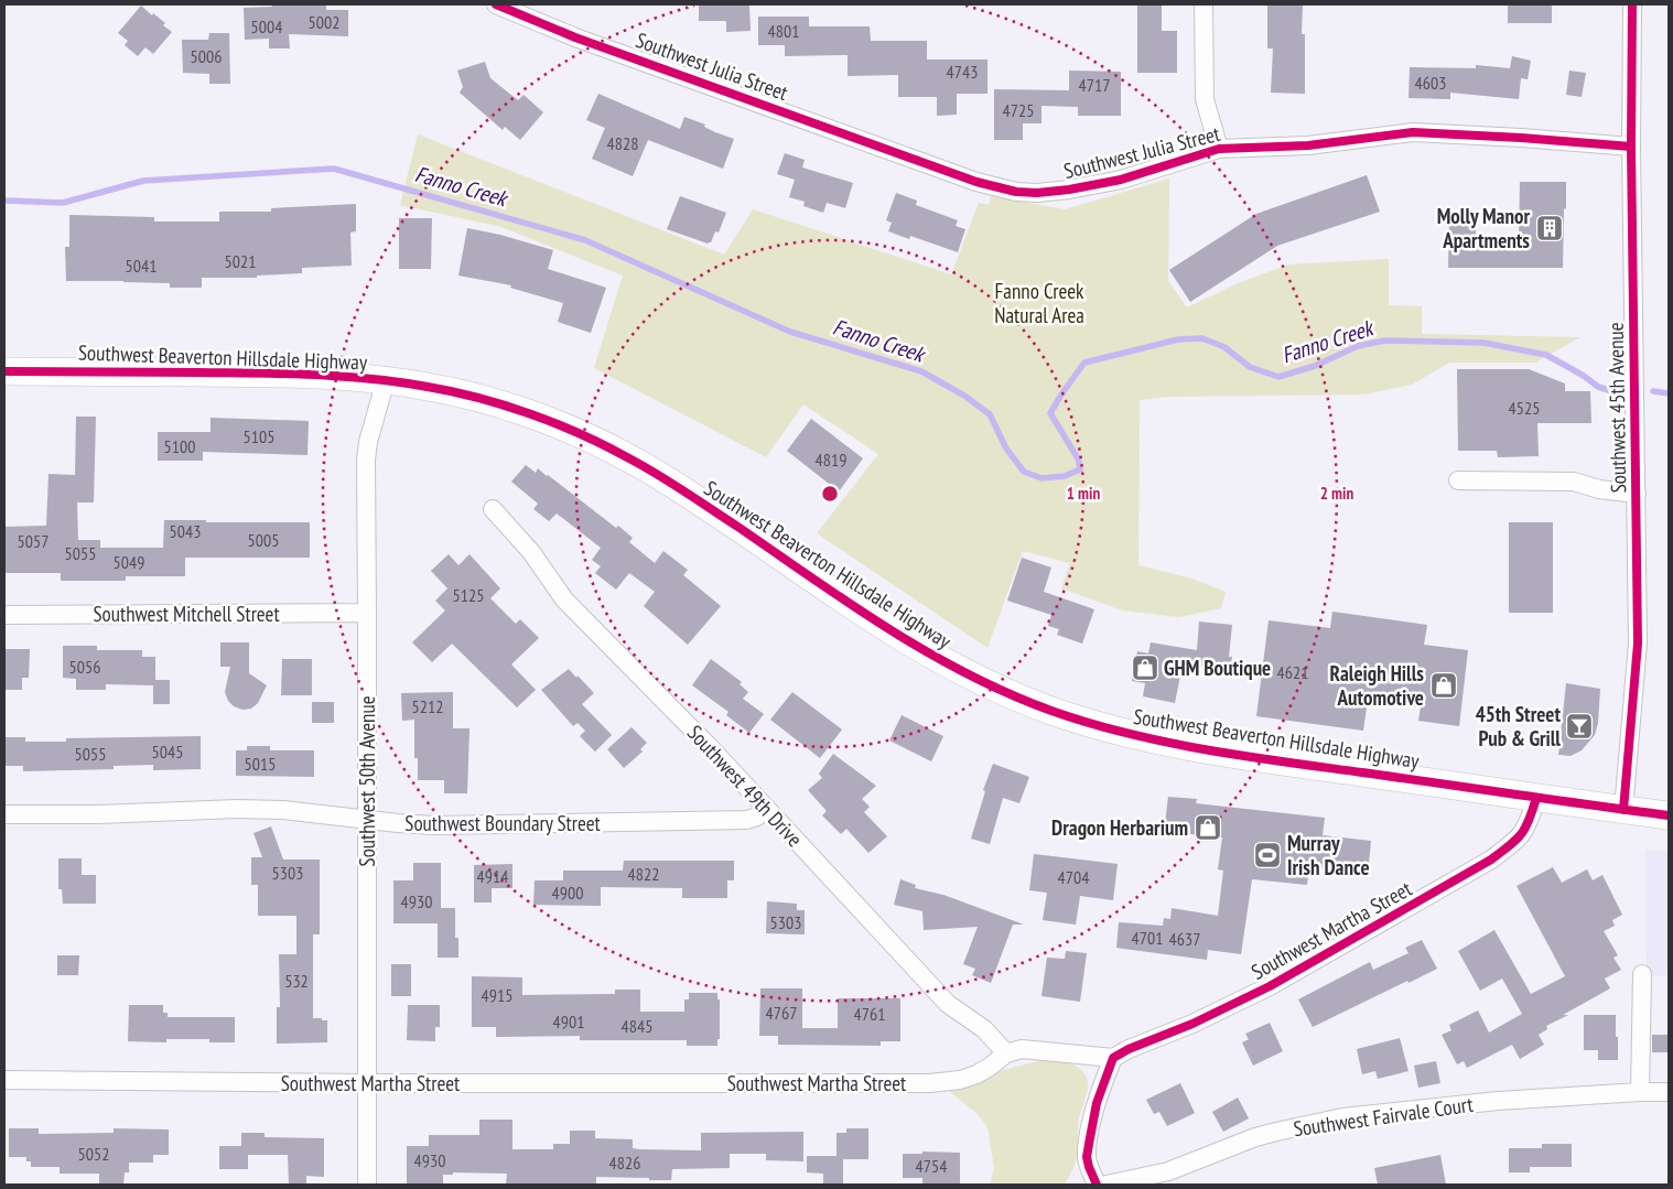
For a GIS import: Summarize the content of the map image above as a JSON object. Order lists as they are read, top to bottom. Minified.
{"streets":{"main road":["Southwest Beaverton Hillsdale Highway"],"street":["Southwest Julia Street","Southwest 45th Avenue","Southwest Mitchell Street","Southwest 50th Avenue","Southwest 49th Drive","Southwest Boundary Street","Southwest Martha Street","Southwest Fairvale Court"]},"crossings":[["Southwest Julia Street","Southwest 45th Avenue"],["Southwest Beaverton Hillsdale Highway","Southwest 45th Avenue"],["Southwest Beaverton Hillsdale Highway","Southwest 50th Avenue"],["Southwest Beaverton Hillsdale Highway","Southwest Martha Street"],["Southwest Mitchell Street","Southwest 50th Avenue"],["Southwest 50th Avenue","Southwest Boundary Street"],["Southwest 50th Avenue","Southwest Martha Street"],["Southwest 49th Drive","Southwest Boundary Street"],["Southwest 49th Drive","Southwest Martha Street"]],"water":["Fanno Creek"],"parks":["Fanno Creek Natural Area"],"places":{"building":["Molly Manor Apartments"],"shop":["GHM Boutique","Raleigh Hills Automotive","Dragon Herbarium"],"bar":["45th Street Pub & Grill"],"sports":["Murray Irish Dance"]},"house_numbers":["5002","5004","4801","5006","4743","4603","4717","4725","4828","5021","5041","4525","5105","5100","4819","5043","5005","5057","5055","5049","5125","5056","4621","5212","5045","5055","5015","5303","4822","4914","4704","4900","4930","5303","4701","4637","532","4915","4767","4761","4901","4845","5052","4930","4826","4754"],"rings":["1 min","2 min"]}
